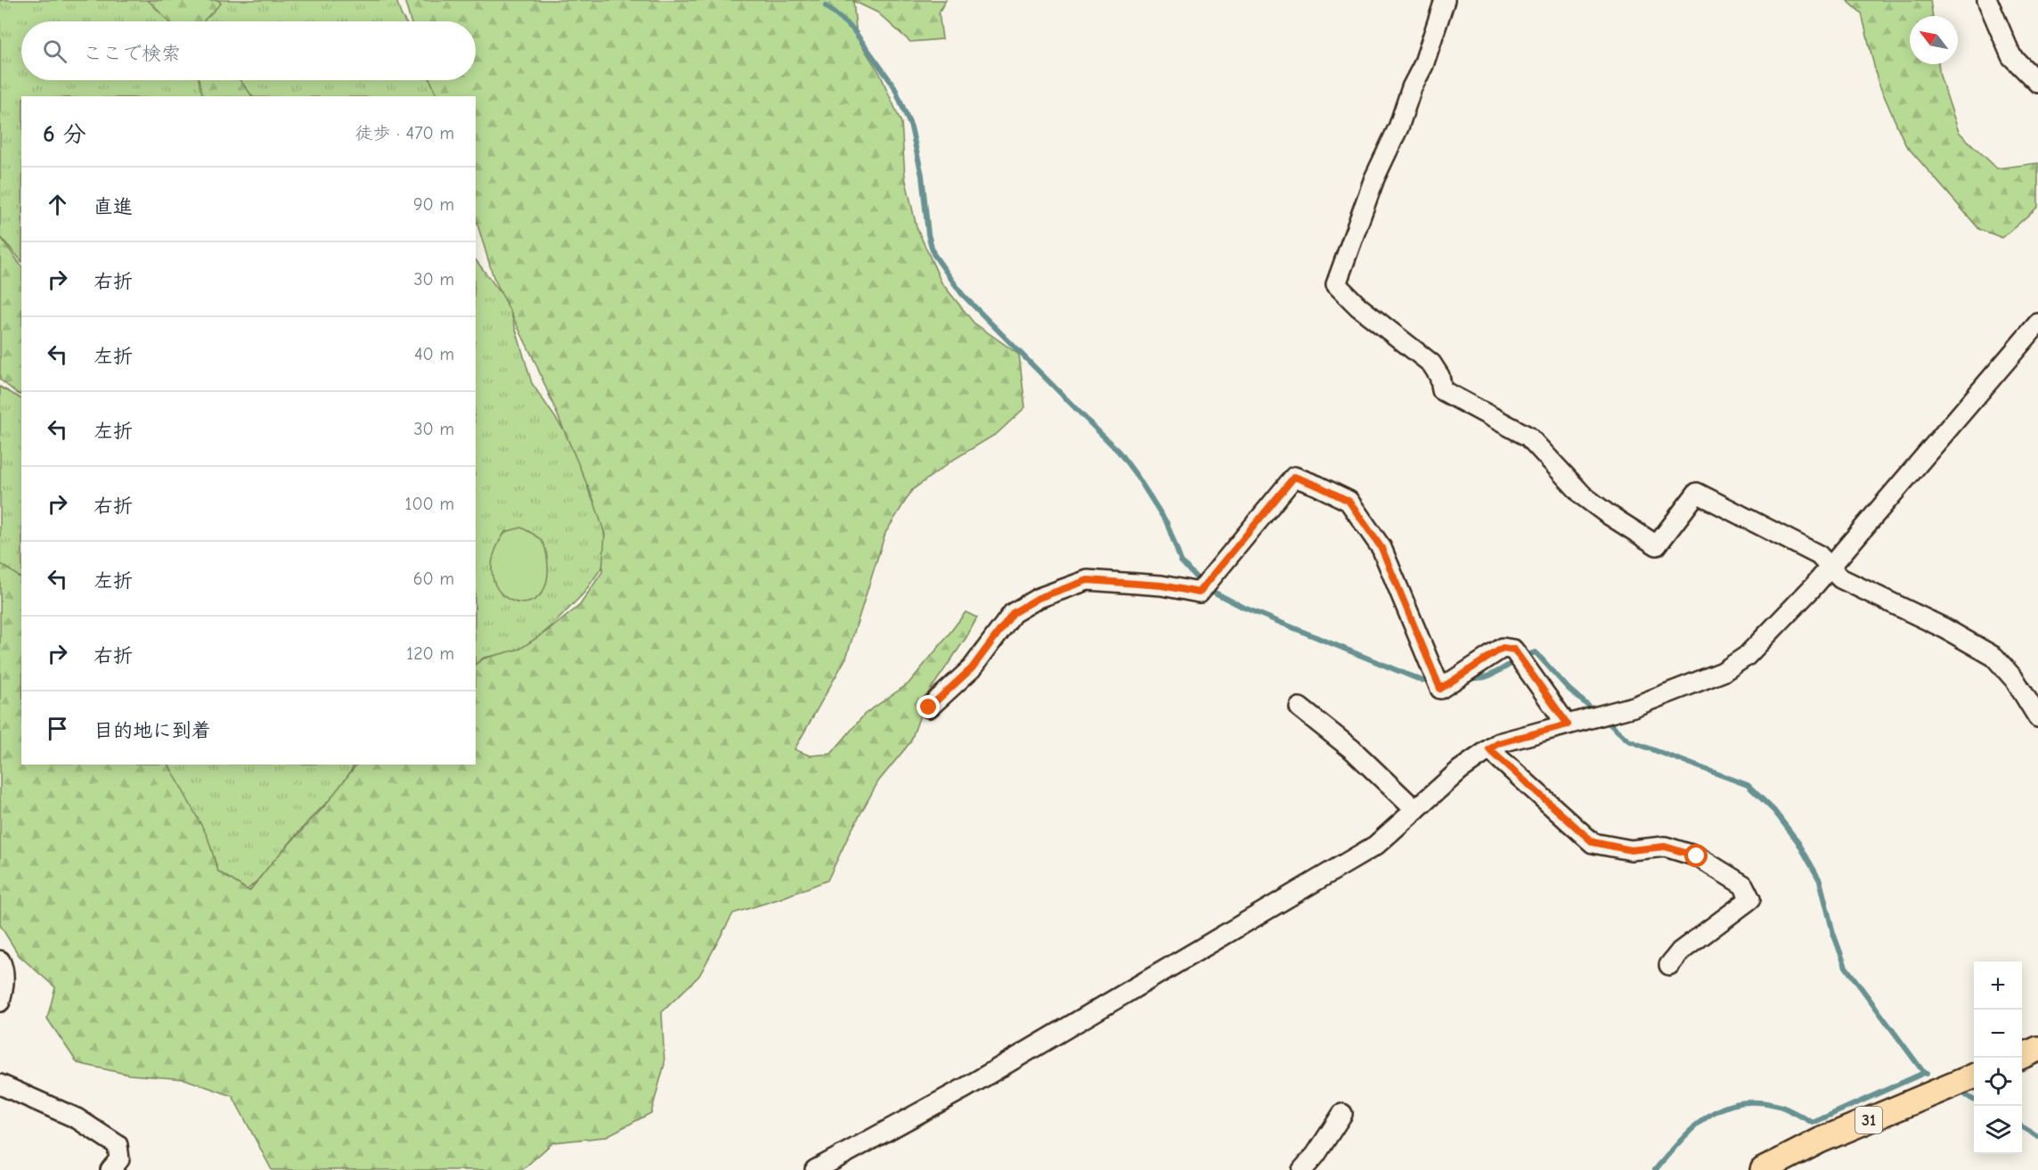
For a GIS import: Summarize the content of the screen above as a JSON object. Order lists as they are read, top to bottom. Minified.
{"streets":{"main road":["31"]},"north":"top left","page":{"search":"ここで検索","heading":["6 分","徒歩 · 470 m"],"list":[["直進","90 m"],["右折","30 m"],["左折","40 m"],["左折","30 m"],["右折","100 m"],["左折","60 m"],["右折","120 m"],"目的地に到着"],"map_buttons":["+","−"]}}
